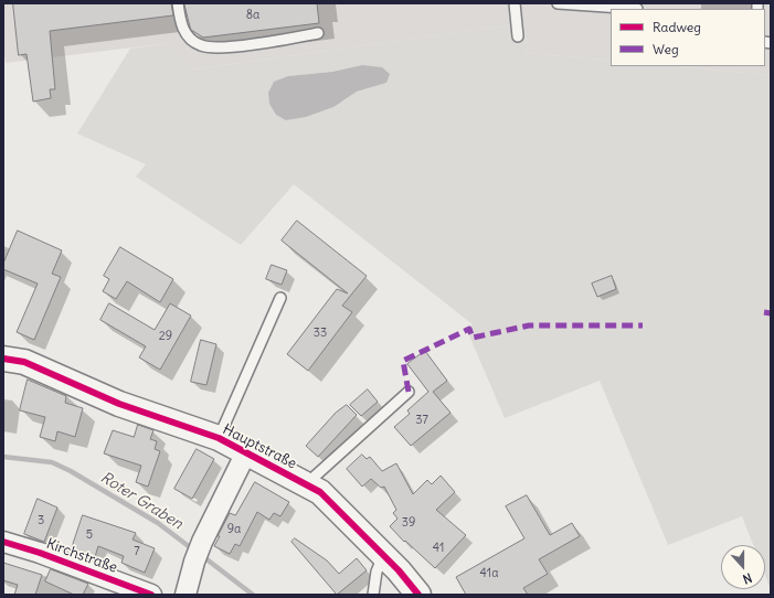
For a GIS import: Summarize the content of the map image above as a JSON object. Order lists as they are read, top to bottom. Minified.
{"streets":{"street":["Hauptstraße","Kirchstraße"]},"water":["Roter Graben"],"house_numbers":["8a","33","29","37","3","39","9a","5","41","7","41a"],"legend":["Radweg","Weg"],"north":"bottom"}
